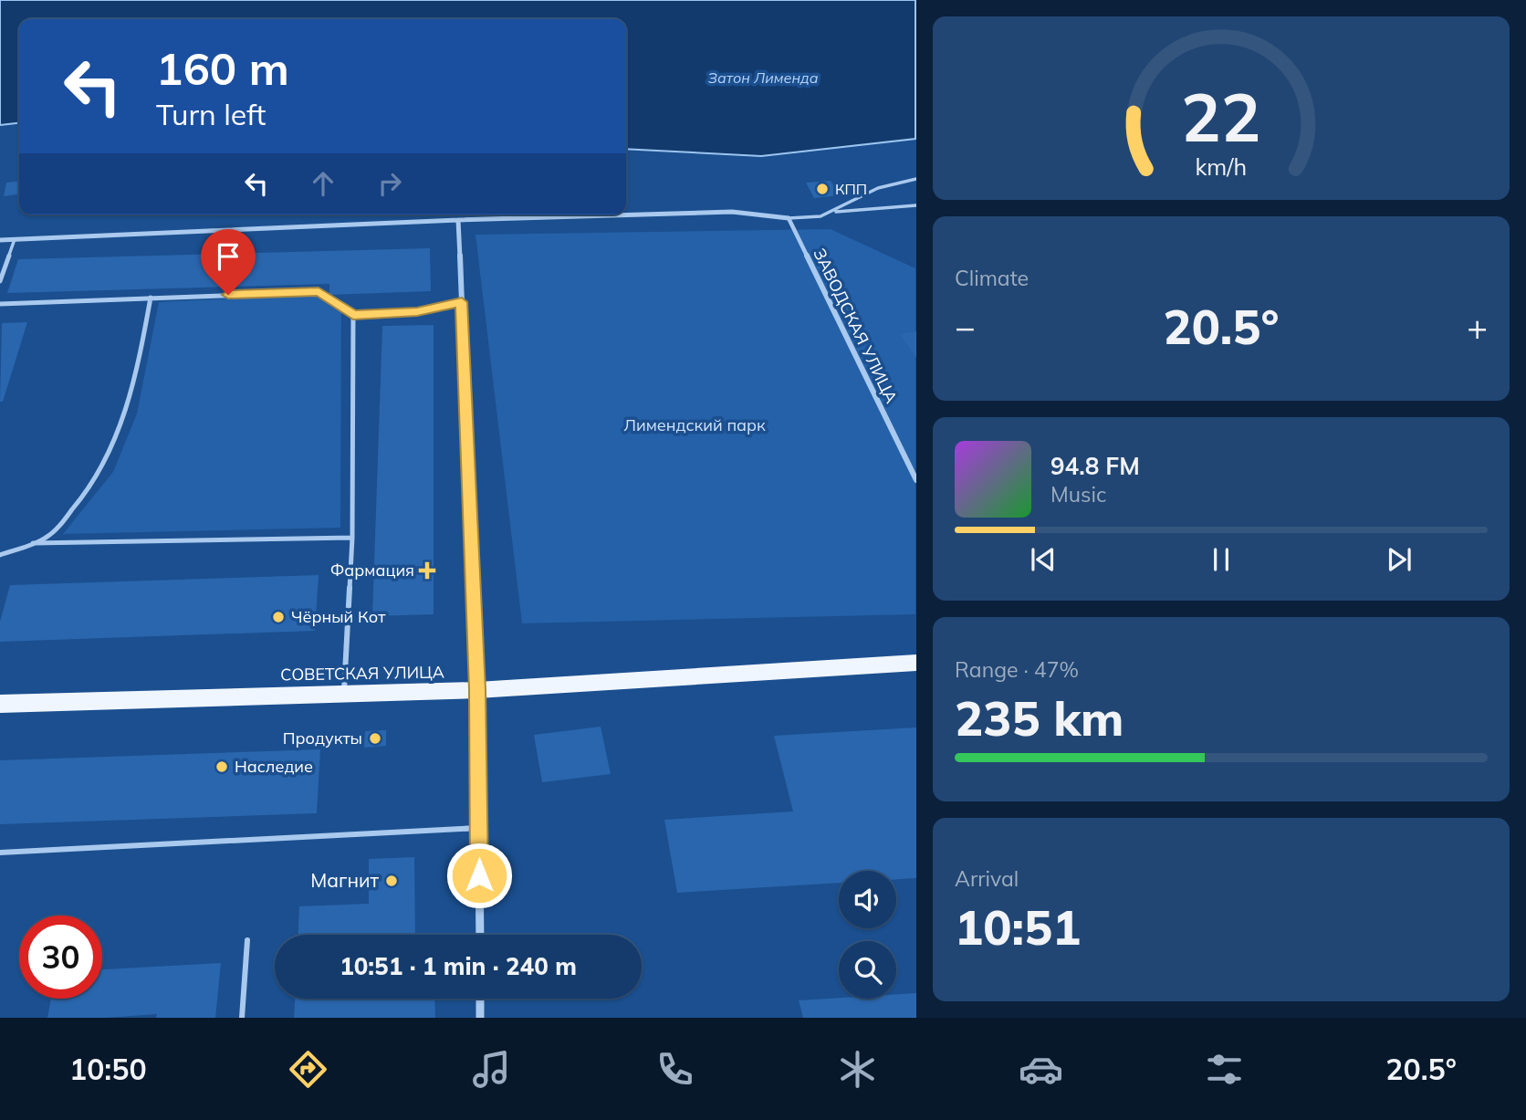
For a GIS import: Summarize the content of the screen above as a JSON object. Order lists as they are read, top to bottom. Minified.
{"streets":{"main road":["СОВЕТСКАЯ УЛИЦА"],"street":["ЗАВОДСКАЯ УЛИЦА"]},"water":["Затон Лименда"],"parks":["Лимендский парк"],"places":{"other":["КПП","Чёрный Кот","Продукты","Наследие","Магнит"],"health":["Фармация"]},"page":{"turn":["160 m","Turn left"],"tile":["Climate",["Range · 47%","235 km"],["Arrival","10:51"]],"heat":["−","20.5°","+"],"song":["94.8 FM","Music"],"limit":"30","trip":"10:51 · 1 min · 240 m","tabs":["10:50","20.5°"],"gauge":["22","km/h"]}}
